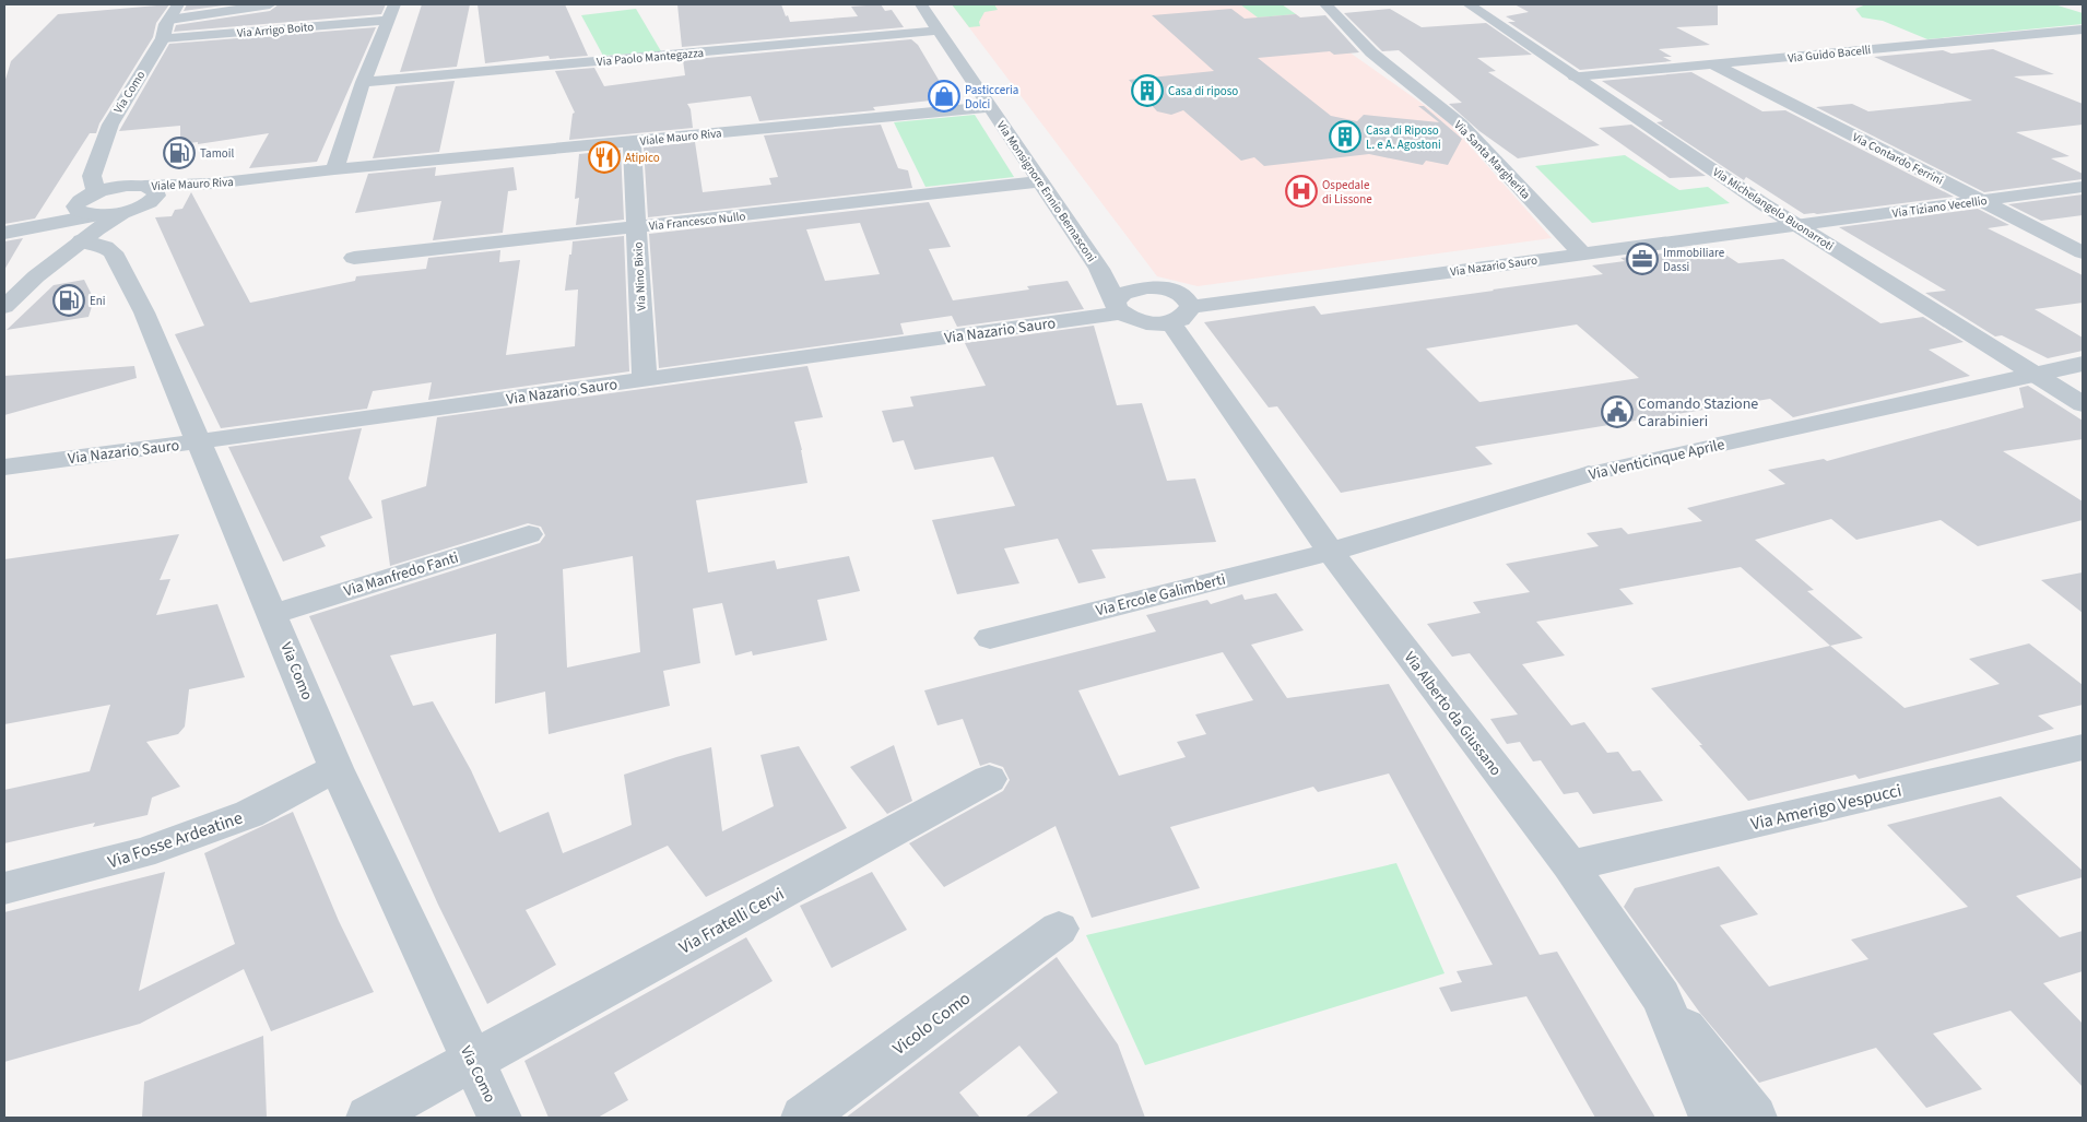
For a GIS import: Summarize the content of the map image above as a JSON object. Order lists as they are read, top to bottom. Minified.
{"streets":{"street":["Via Arrigo Boito","Via Guido Bacelli","Via Paolo Mantegazza","Via Como","Viale Mauro Riva","Via Contardo Ferrini","Via Santa Margherita","Via Monsignore Ennio Bernasconi","Via Tiziano Vecellio","Via Michelangelo Buonarroti","Via Francesco Nullo","Via Nazario Sauro","Via Nino Bixio","Via Venticinque Aprile","Via Manfredo Fanti","Via Ercole Galimberti","Via Alberto da Giussano","Via Amerigo Vespucci","Via Fosse Ardeatine","Via Fratelli Cervi","Vicolo Como"]},"crossings":[["Via Arrigo Boito","Via Como"],["Via Guido Bacelli","Via Contardo Ferrini"],["Via Guido Bacelli","Via Michelangelo Buonarroti"],["Via Paolo Mantegazza","Via Monsignore Ennio Bernasconi"],["Via Como","Via Nazario Sauro"],["Via Como","Via Manfredo Fanti"],["Via Como","Via Fosse Ardeatine"],["Via Como","Via Fratelli Cervi"],["Viale Mauro Riva","Via Monsignore Ennio Bernasconi"],["Viale Mauro Riva","Via Nino Bixio"],["Via Contardo Ferrini","Via Tiziano Vecellio"],["Via Santa Margherita","Via Nazario Sauro"],["Via Monsignore Ennio Bernasconi","Via Francesco Nullo"],["Via Monsignore Ennio Bernasconi","Via Nazario Sauro"],["Via Tiziano Vecellio","Via Michelangelo Buonarroti"],["Via Tiziano Vecellio","Via Nazario Sauro"],["Via Michelangelo Buonarroti","Via Nazario Sauro"],["Via Michelangelo Buonarroti","Via Venticinque Aprile"],["Via Francesco Nullo","Via Nino Bixio"],["Via Nazario Sauro","Via Nino Bixio"],["Via Nazario Sauro","Via Alberto da Giussano"],["Via Venticinque Aprile","Via Ercole Galimberti"],["Via Venticinque Aprile","Via Alberto da Giussano"],["Via Ercole Galimberti","Via Alberto da Giussano"],["Via Alberto da Giussano","Via Amerigo Vespucci"]],"places":{"building":["Casa di riposo","Casa di Riposo L. e A. Agostoni"],"shop":["Pasticceria Dolci"],"fuel station":["Tamoil","Eni"],"restaurant":["Atipico"],"hospital":["Ospedale di Lissone"],"office":["Immobiliare Dassi"],"public building":["Comando Stazione Carabinieri"]}}
